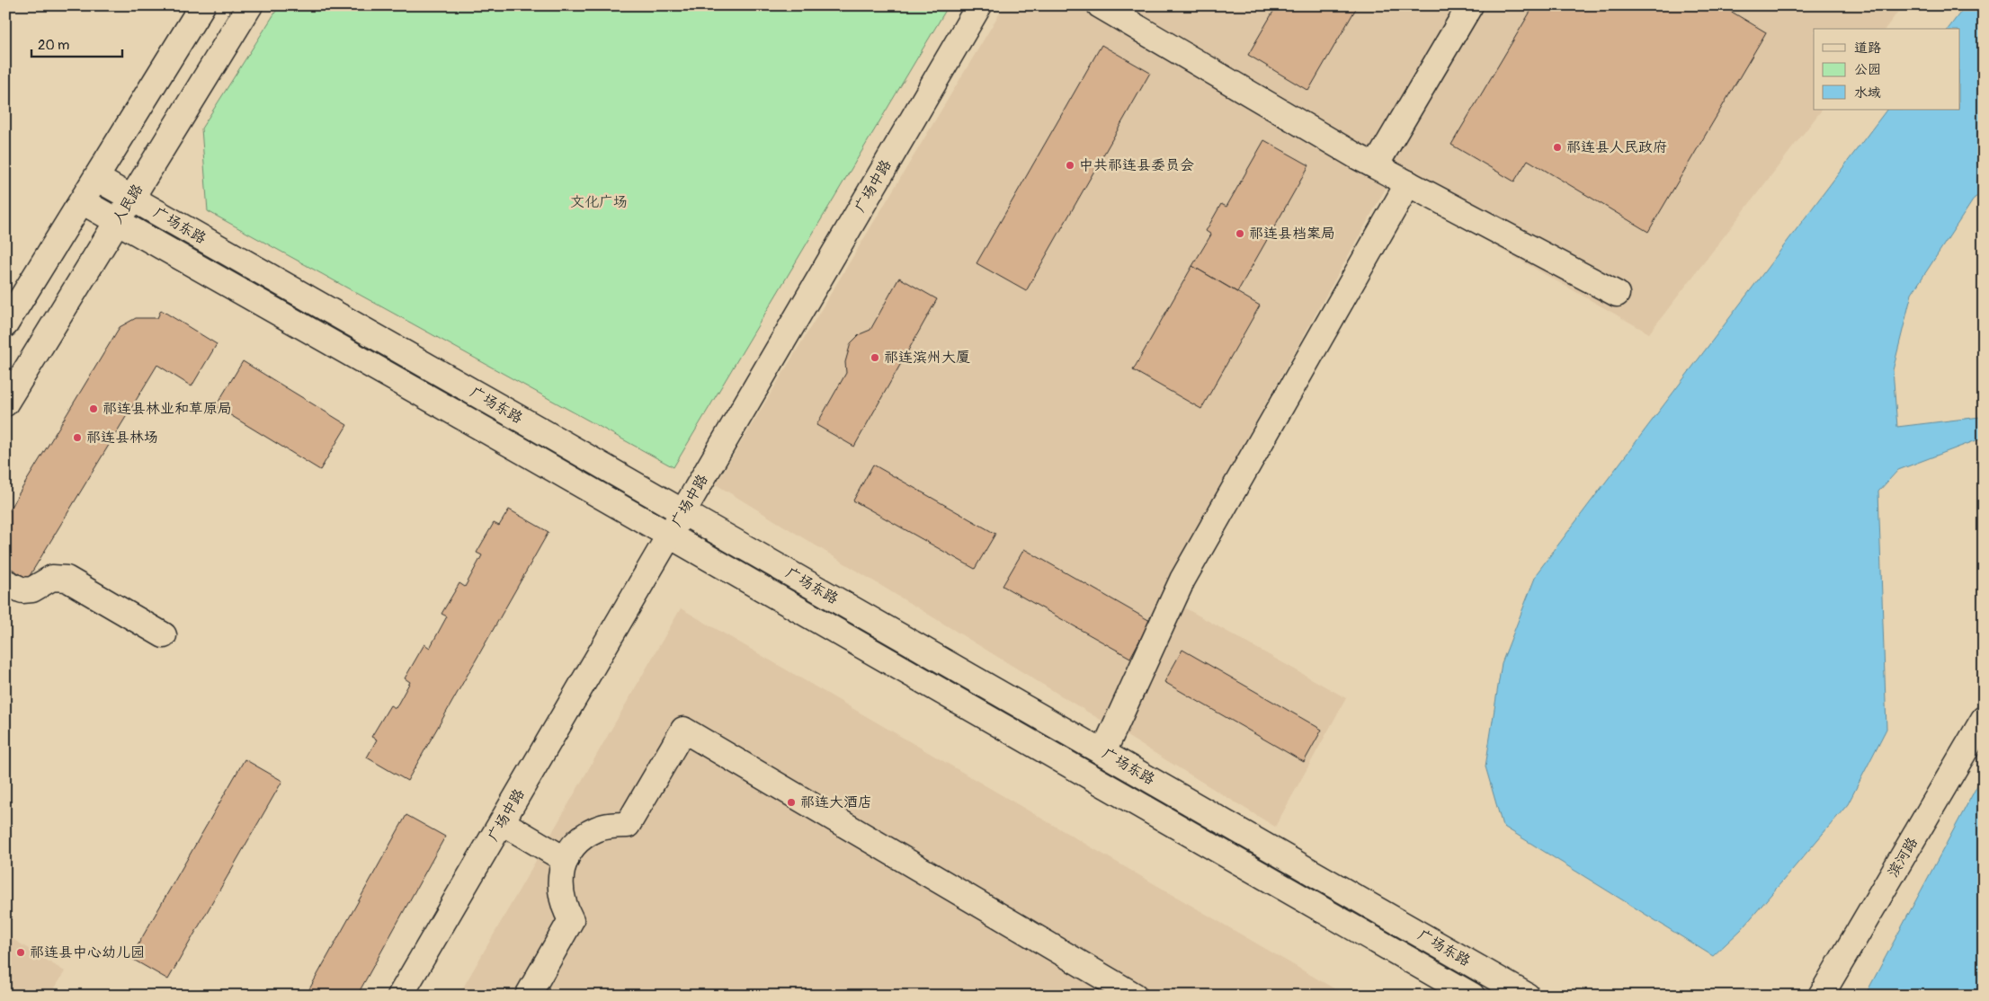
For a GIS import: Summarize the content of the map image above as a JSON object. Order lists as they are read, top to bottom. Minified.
{"streets":{"street":["广场中路","人民路","广场东路","滨河路"]},"crossings":[["广场中路","广场东路"],["人民路","广场东路"]],"parks":["文化广场"],"places":["祁连县人民政府","中共祁连县委员会","祁连县档案局","祁连滨州大厦","祁连县林业和草原局","祁连县林场","祁连大酒店","祁连县中心幼儿园"],"legend":["道路","公园","水域"],"scale_bar":"20 m"}
